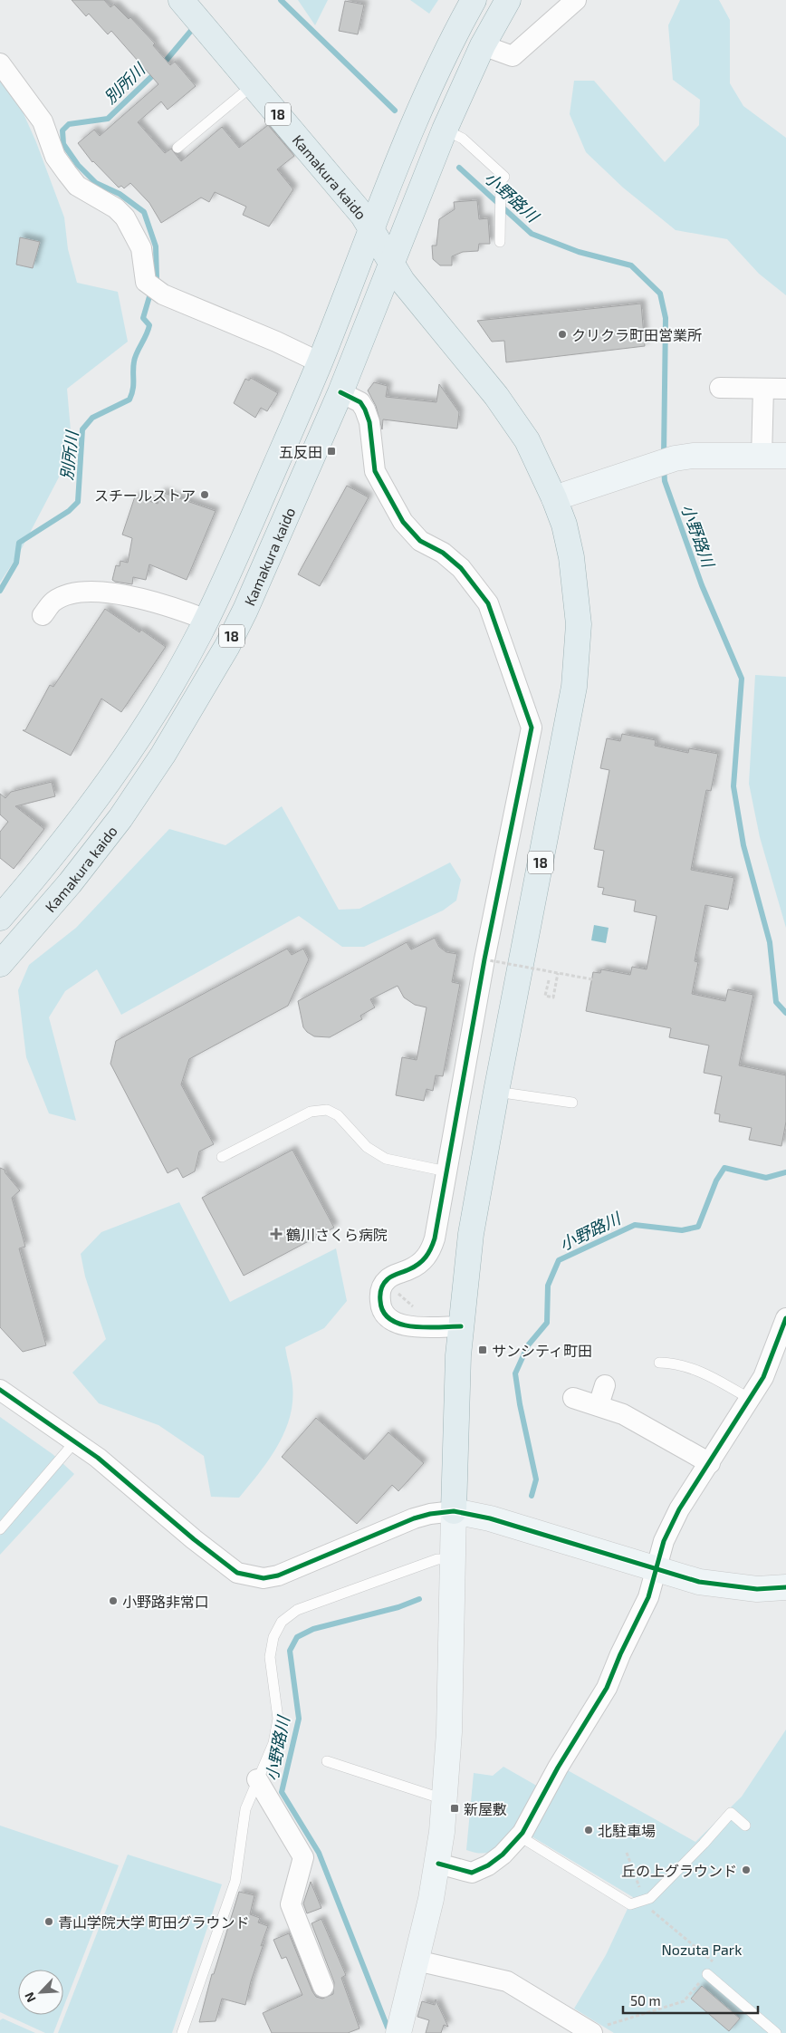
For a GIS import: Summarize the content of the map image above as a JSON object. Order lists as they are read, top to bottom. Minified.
{"streets":{"main road":["18","Kamakura kaido"]},"crossings":[["18","Kamakura kaido"]],"water":["別所川","小野路川"],"parks":["Nozuta Park"],"places":{"other":["クリクラ町田営業所","スチールストア","小野路非常口","北駐車場","丘の上グラウンド","青山学院大学 町田グラウンド"],"transit":["五反田","サンシティ町田","新屋敷"],"health":["鶴川さくら病院"]},"scale_bar":"50 m","north":"bottom left"}
